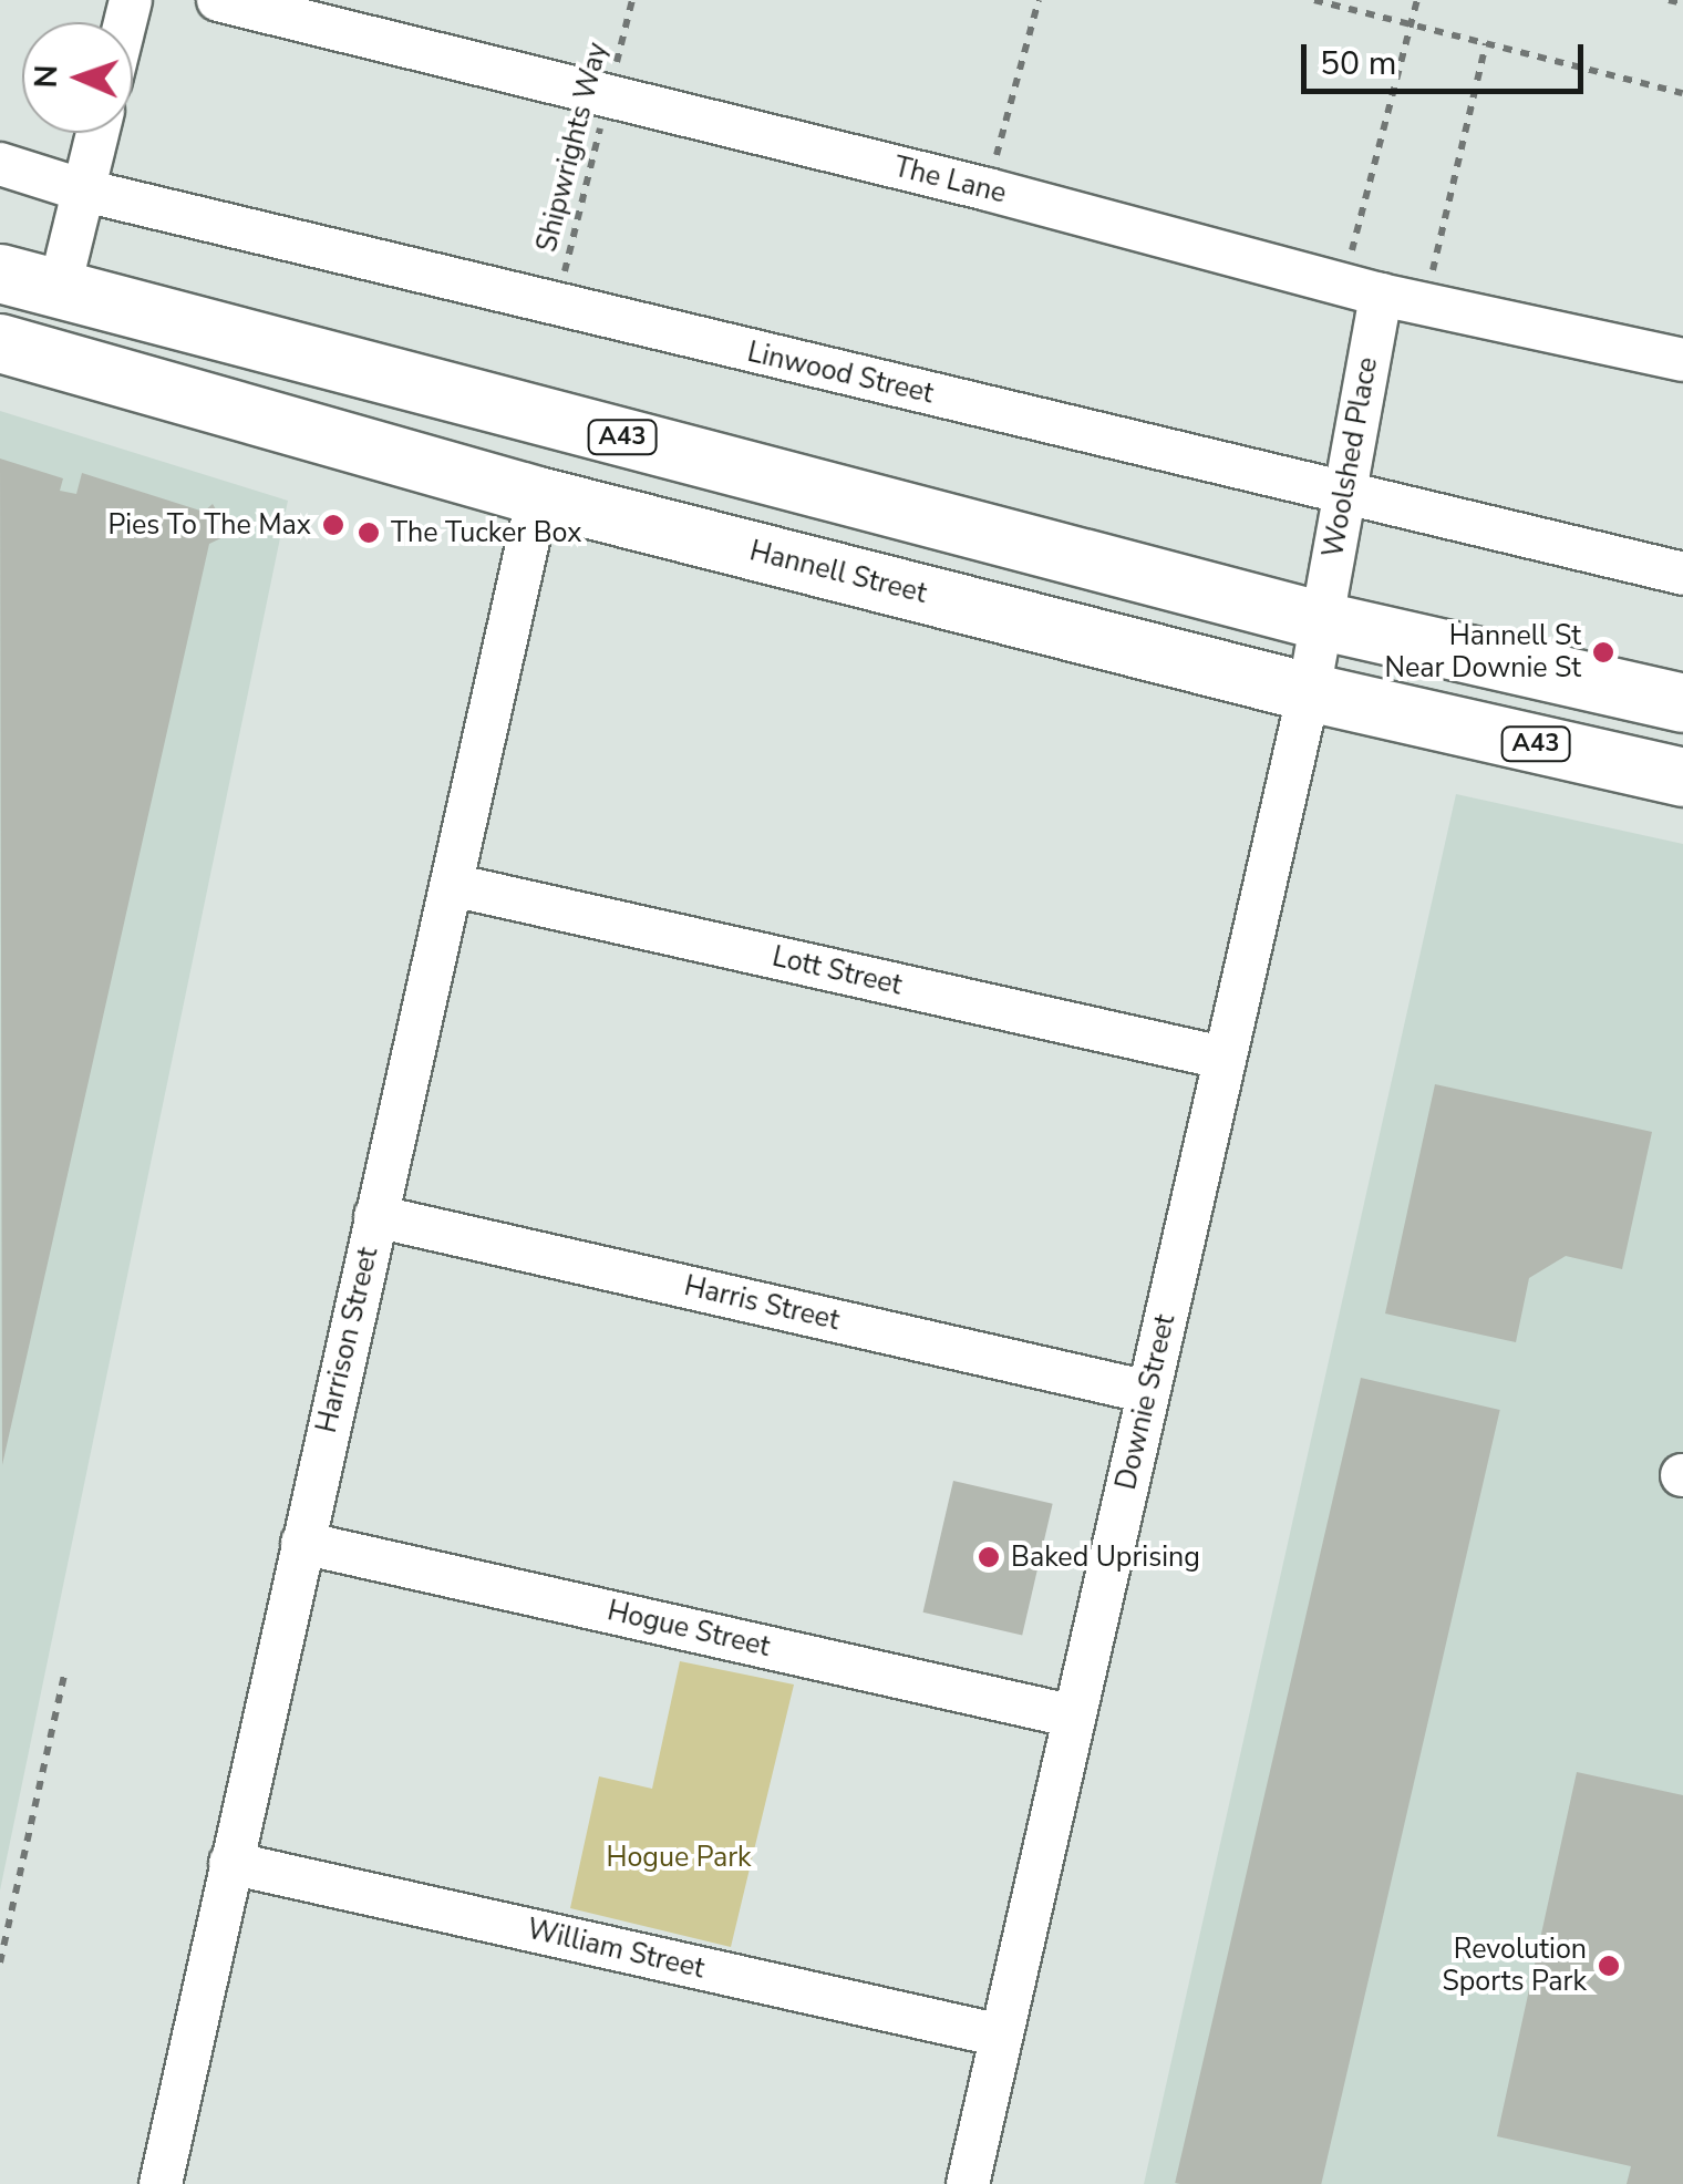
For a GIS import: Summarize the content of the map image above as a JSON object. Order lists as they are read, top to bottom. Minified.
{"streets":{"highway":["A43","Hannell Street"],"street":["The Lane","Linwood Street","Woolshed Place","Lott Street","Harris Street","Harrison Street","Downie Street","Hogue Street","William Street"],"path":["Shipwrights Way"]},"crossings":[["Shipwrights Way","The Lane"],["Shipwrights Way","Linwood Street"],["The Lane","Woolshed Place"],["Linwood Street","Woolshed Place"],["A43","Woolshed Place"],["A43","Downie Street"],["Woolshed Place","Downie Street"],["Hannell Street","Harrison Street"],["Hannell Street","Downie Street"],["Lott Street","Harrison Street"],["Lott Street","Downie Street"],["Harris Street","Harrison Street"],["Harris Street","Downie Street"],["Harrison Street","Hogue Street"],["Harrison Street","William Street"],["Downie Street","Hogue Street"],["Downie Street","William Street"]],"parks":["Hogue Park"],"places":["Pies To The Max","The Tucker Box","Hannell St Near Downie St","Baked Uprising","Revolution Sports Park"],"scale_bar":"50 m","north":"left"}
